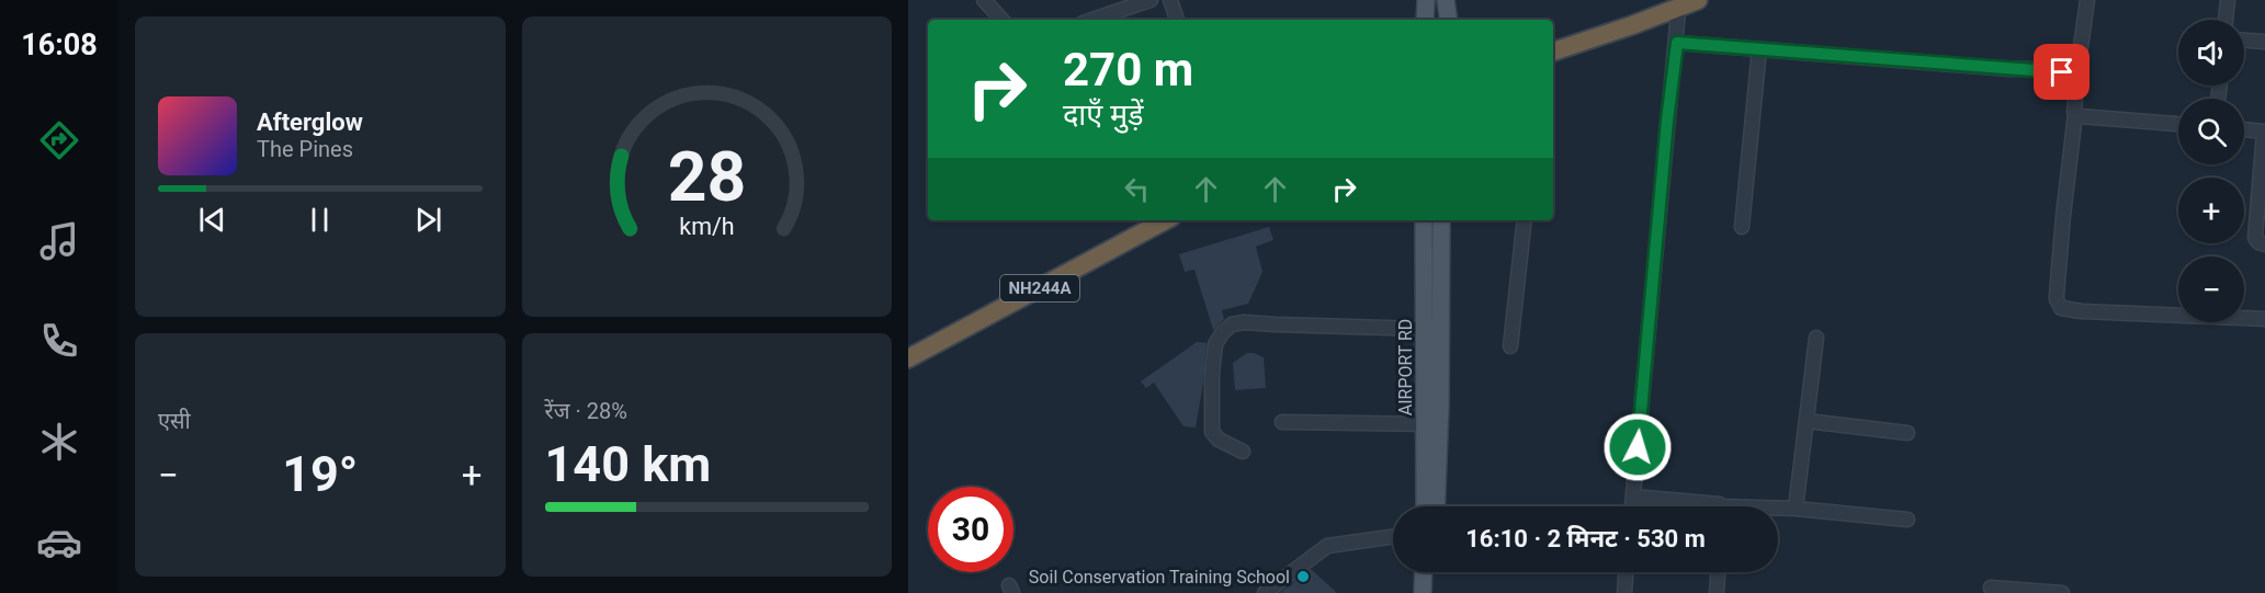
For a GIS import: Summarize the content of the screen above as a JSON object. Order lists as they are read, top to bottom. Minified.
{"streets":{"highway":["NH244A"],"main road":["AIRPORT RD"]},"places":["Soil Conservation Training School"],"page":{"tabs":"16:08","map_buttons":["+","−"],"turn":["270 m","दाएँ मुड़ें"],"song":["Afterglow","The Pines"],"tile":["एसी",["रेंज · 28%","140 km"]],"heat":["−","19°","+"],"limit":"30","trip":"16:10 · 2 मिनट · 530 m","gauge":["28","km/h"]}}
